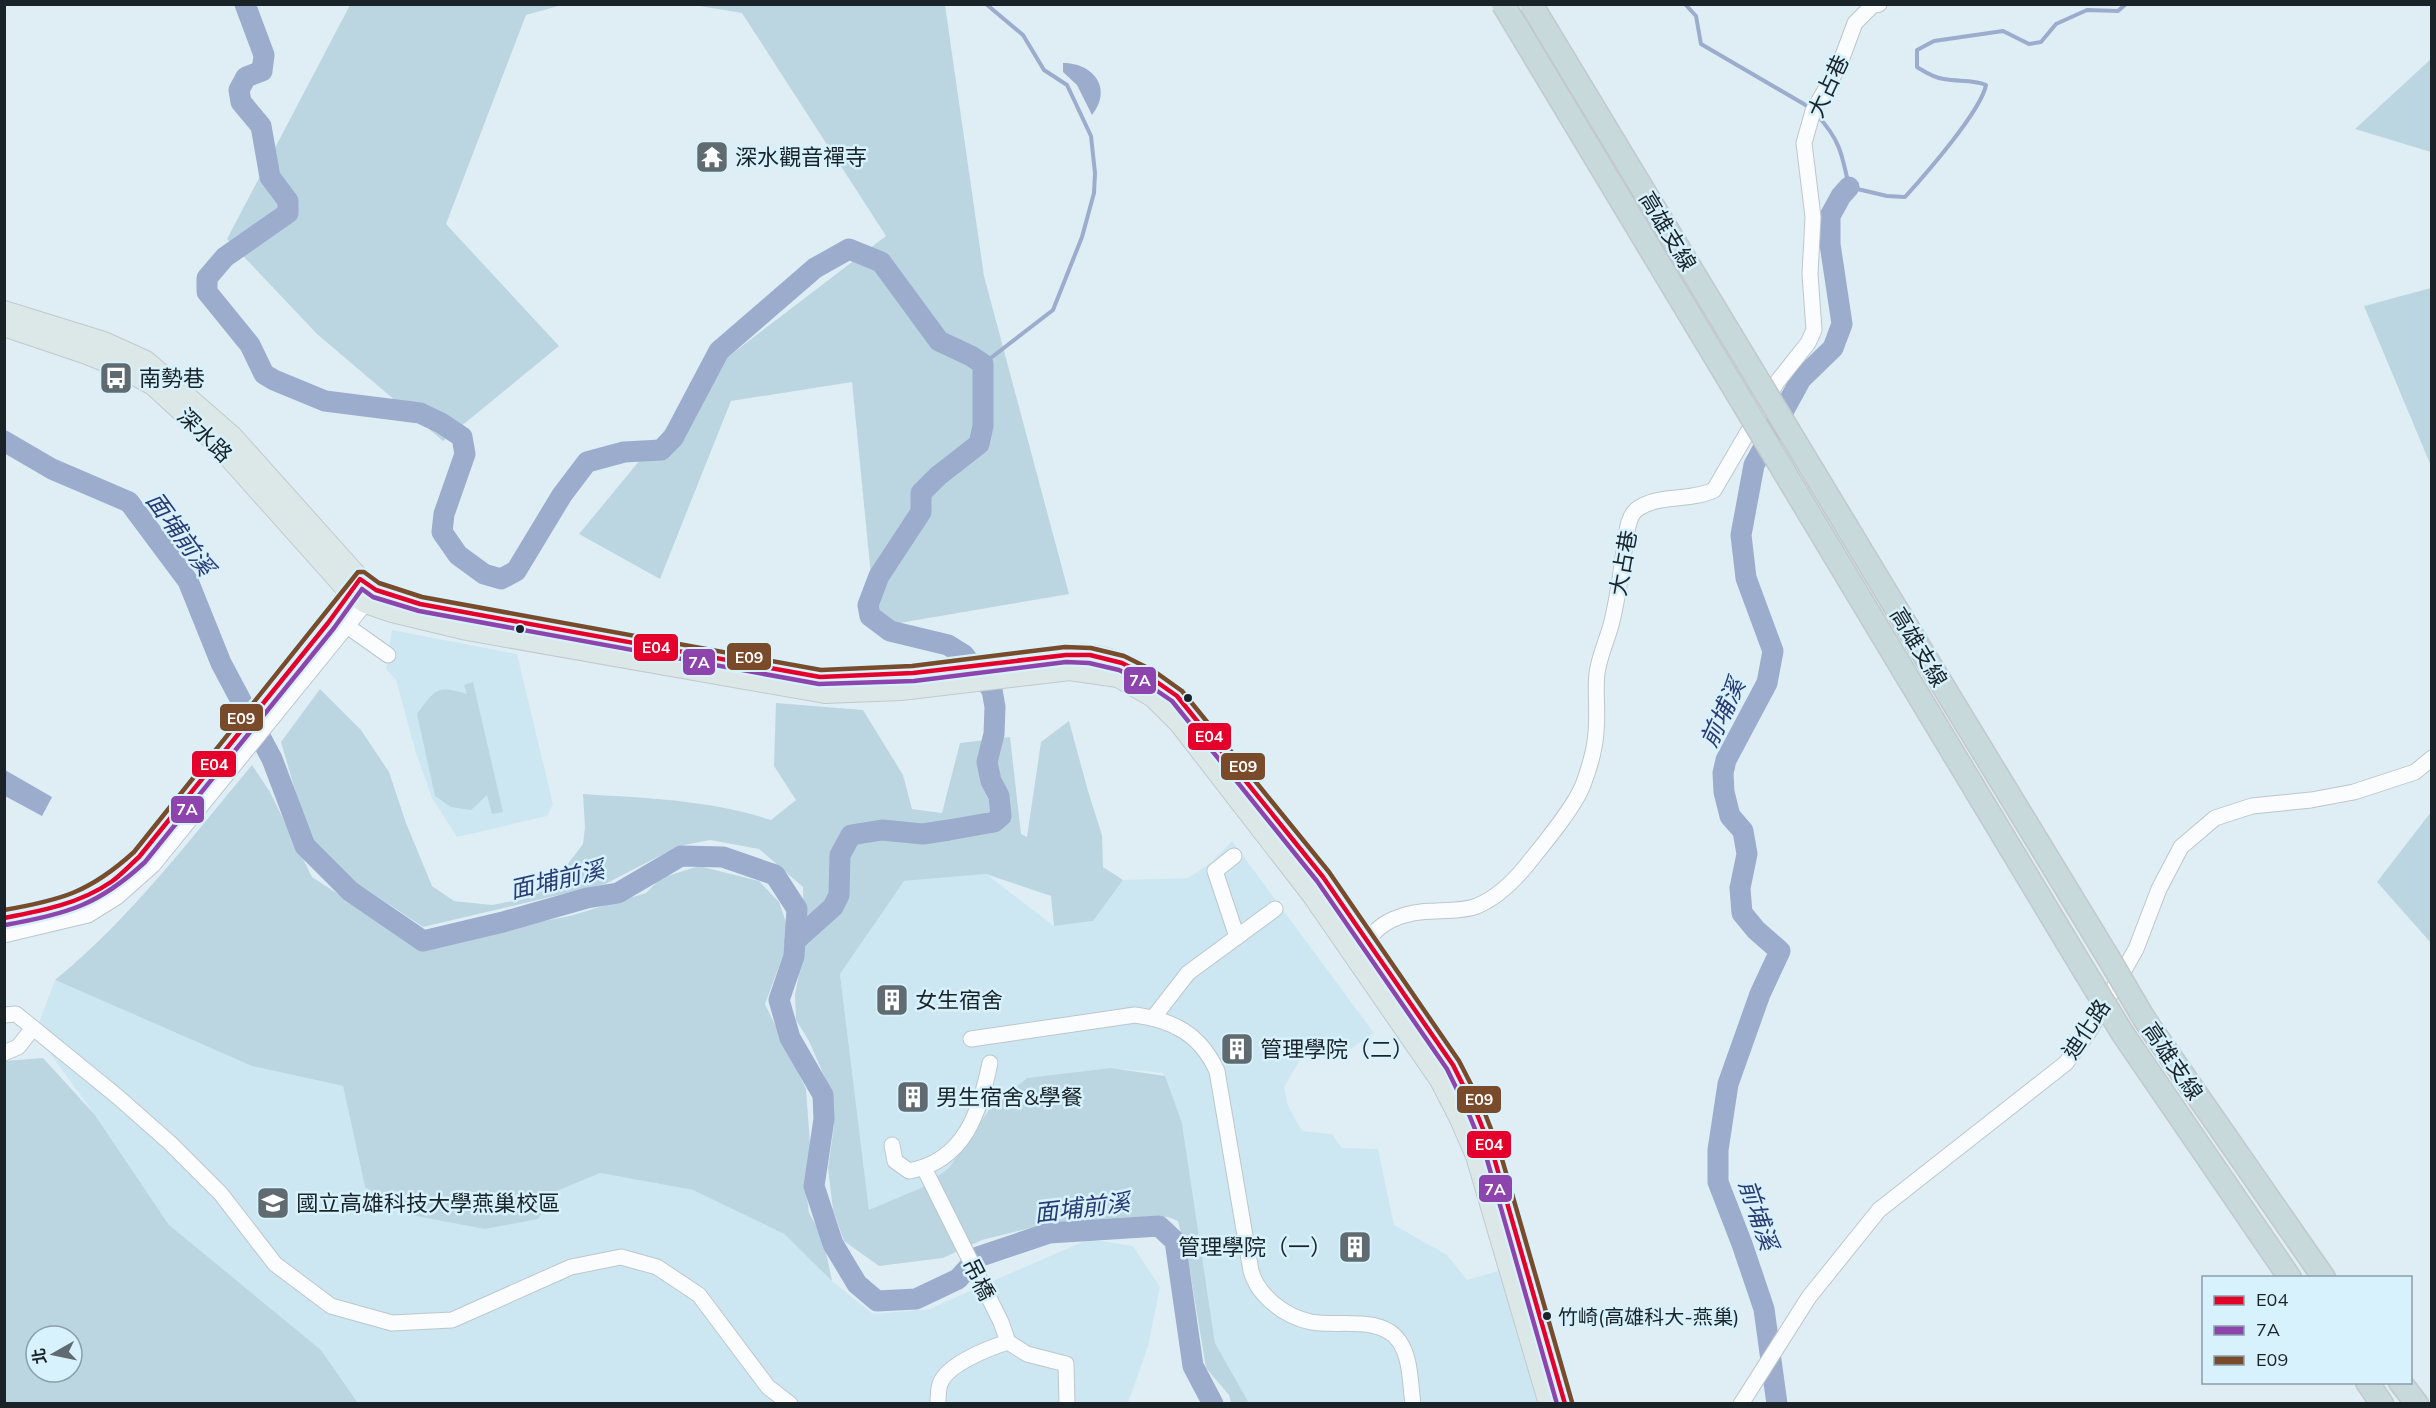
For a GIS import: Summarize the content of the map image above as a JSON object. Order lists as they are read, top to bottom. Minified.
{"streets":{"highway":["高雄支線"],"main road":["深水路"],"street":["大占巷","迪化路","吊橋"]},"water":["面埔前溪","前埔溪"],"places":{"temple":["深水觀音禪寺"],"bus stop":["南勢巷"],"building":["女生宿舍","管理學院（二）","男生宿舍&學餐","管理學院（一）"],"school or university":["國立高雄科技大學燕巢校區"],"other":["竹崎(高雄科大-燕巢)"]},"lines":["transit line E09","transit line E04","transit line 7A"],"legend":["E04","7A","E09"],"north":"left"}
